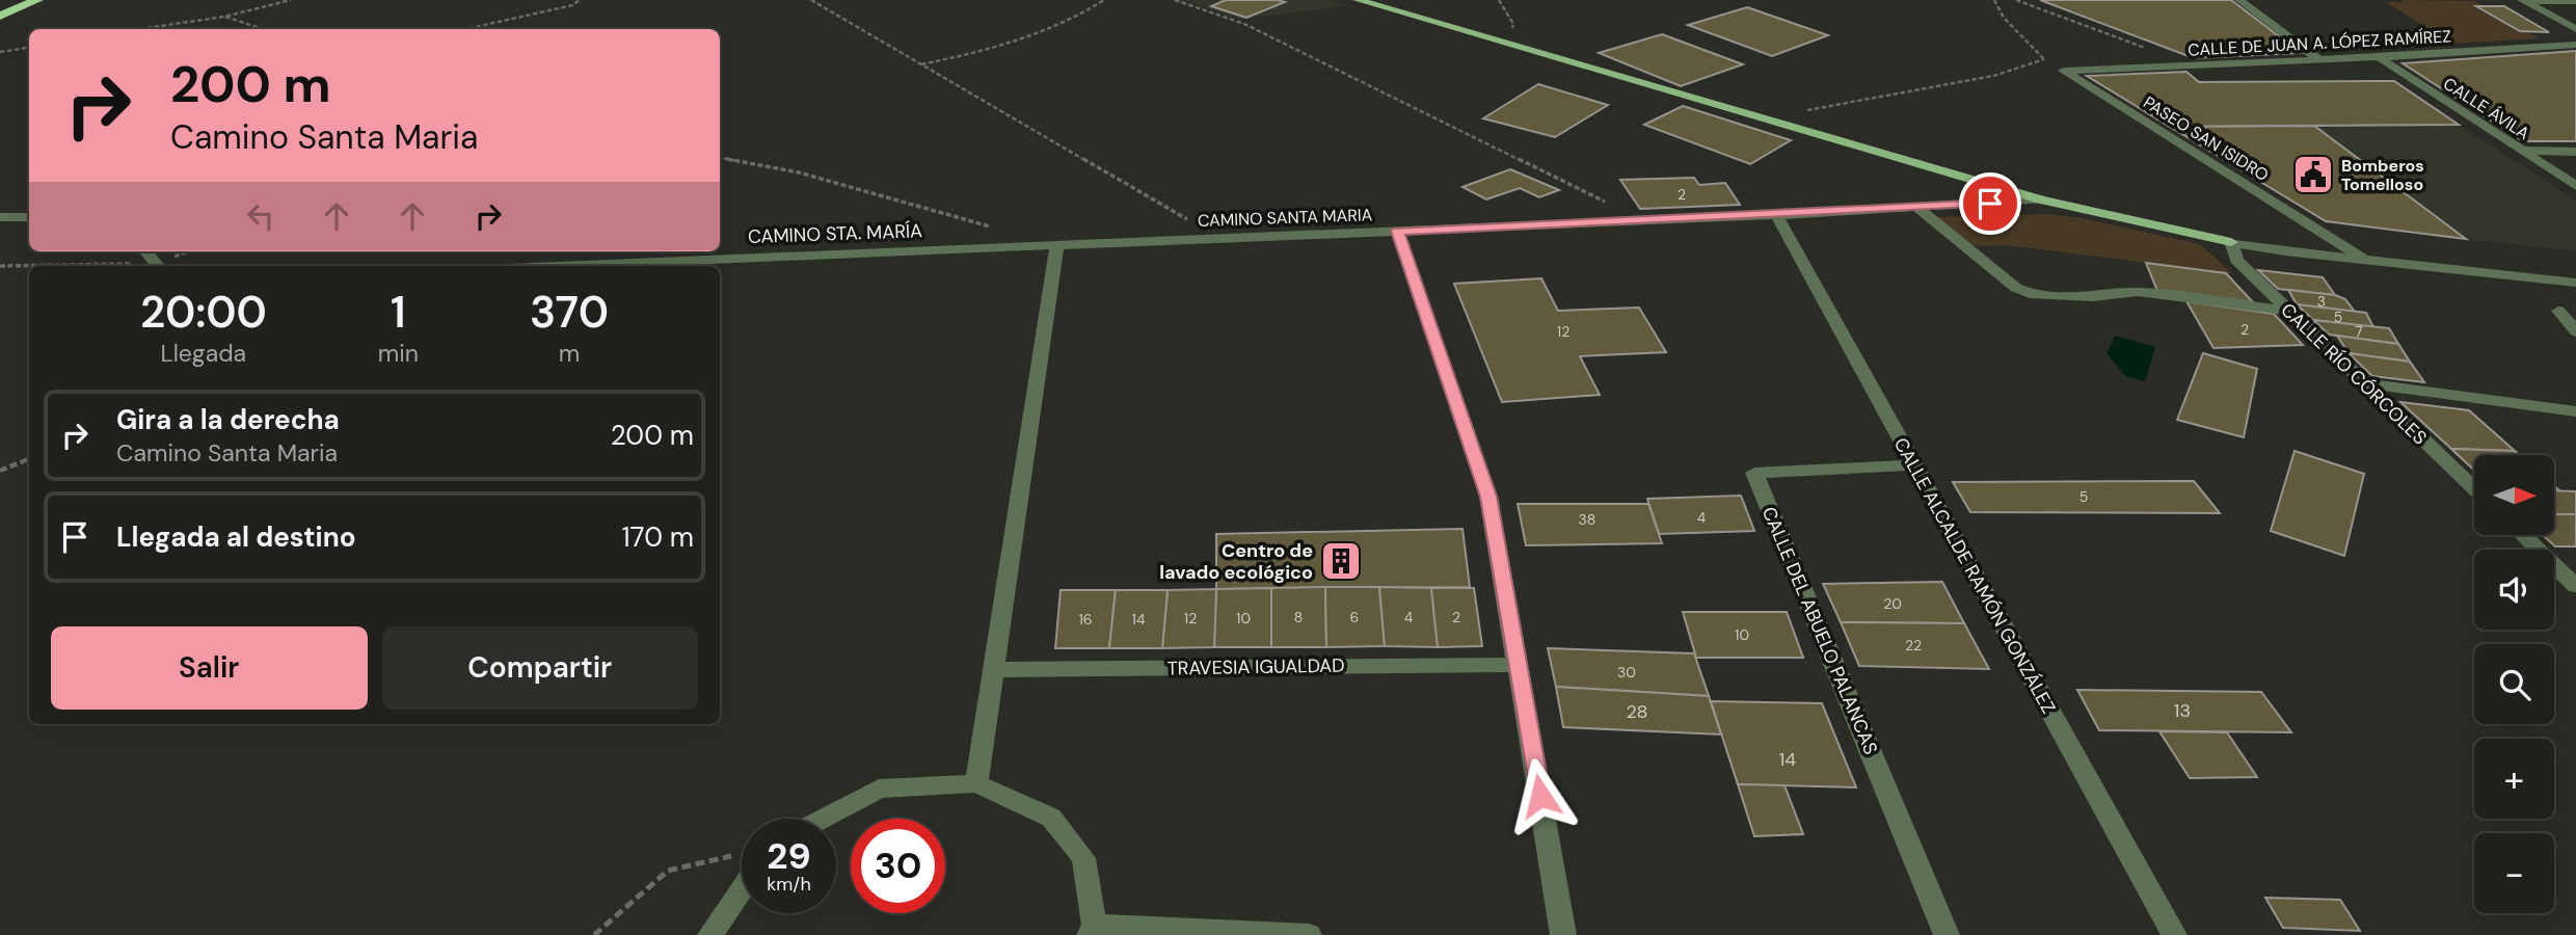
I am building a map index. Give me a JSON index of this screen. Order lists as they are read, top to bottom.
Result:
{
  "streets": {
    "street": [
      "CALLE DE JUAN A. LÓPEZ RAMÍREZ",
      "CALLE ÁVILA",
      "PASEO SAN ISIDRO",
      "CAMINO SANTA MARIA",
      "CAMINO STA. MARÍA",
      "CALLE RÍO CÓRCOLES",
      "CALLE ALCALDE RAMÓN GONZÁLEZ",
      "CALLE DEL ABUELO PALANCAS",
      "TRAVESIA IGUALDAD"
    ]
  },
  "crossings": [
    ["CALLE DE JUAN A. LÓPEZ RAMÍREZ", "CALLE ÁVILA"],
    ["CALLE DE JUAN A. LÓPEZ RAMÍREZ", "PASEO SAN ISIDRO"],
    ["PASEO SAN ISIDRO", "CALLE RÍO CÓRCOLES"],
    ["CAMINO SANTA MARIA", "CAMINO STA. MARÍA"],
    ["CAMINO SANTA MARIA", "CALLE ALCALDE RAMÓN GONZÁLEZ"],
    ["CALLE ALCALDE RAMÓN GONZÁLEZ", "CALLE DEL ABUELO PALANCAS"]
  ],
  "places": {
    "public building": ["Bomberos Tomelloso"],
    "building": ["Centro de lavado ecológico"]
  },
  "house_numbers": [
    "2",
    "3",
    "5",
    "2",
    "12",
    "7",
    "5",
    "4",
    "38",
    "20",
    "8",
    "6",
    "4",
    "2",
    "12",
    "10",
    "16",
    "14",
    "10",
    "22",
    "30",
    "13",
    "28",
    "14"
  ],
  "north": "right",
  "page": {
    "turn": ["200 m", "Camino Santa Maria"],
    "eta": [
      "20:00",
      "Llegada",
      "1",
      "min",
      "370",
      "m"
    ],
    "list": [
      {
        "name": "Gira a la derecha",
        "note": "Camino Santa Maria",
        "value": "200 m"
      },
      {
        "name": "Llegada al destino",
        "value": "170 m"
      }
    ],
    "map_buttons": ["+", "−"],
    "buttons": ["Salir", "Compartir"],
    "speed": "29 km/h",
    "limit": "30"
  }
}
